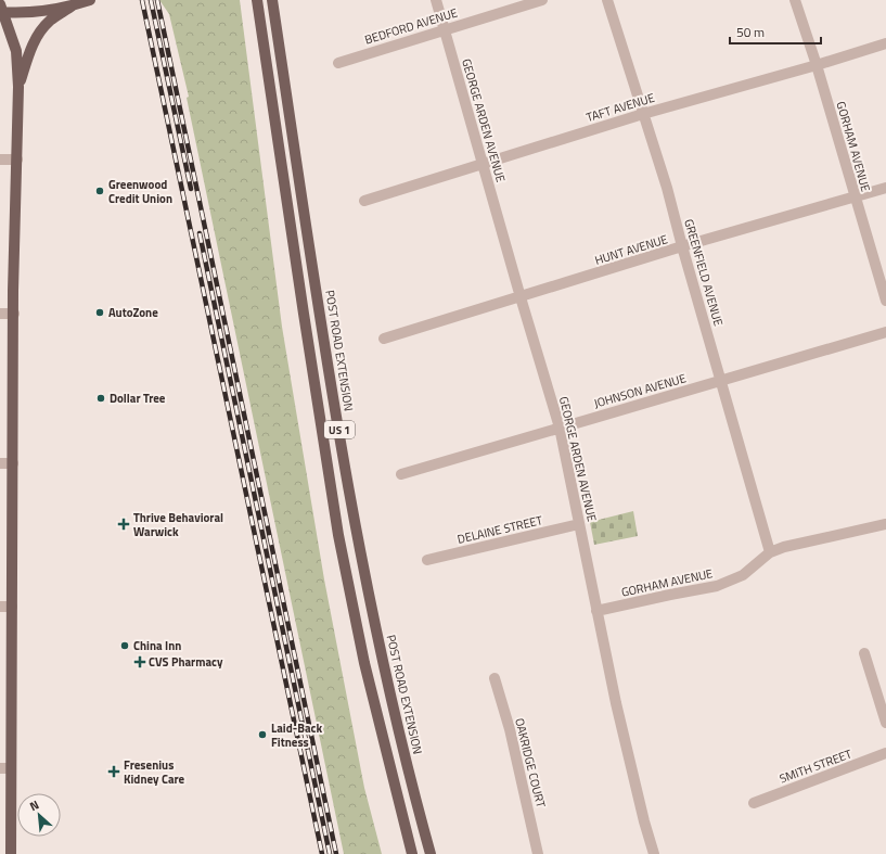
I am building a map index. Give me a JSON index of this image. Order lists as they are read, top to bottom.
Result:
{
  "streets": {
    "main road": ["POST ROAD EXTENSION", "US 1"],
    "street": [
      "BEDFORD AVENUE",
      "TAFT AVENUE",
      "GEORGE ARDEN AVENUE",
      "GORHAM AVENUE",
      "HUNT AVENUE",
      "GREENFIELD AVENUE",
      "JOHNSON AVENUE",
      "DELAINE STREET",
      "OAKRIDGE COURT",
      "SMITH STREET"
    ]
  },
  "crossings": [
    ["BEDFORD AVENUE", "GEORGE ARDEN AVENUE"],
    ["TAFT AVENUE", "GEORGE ARDEN AVENUE"],
    ["TAFT AVENUE", "GORHAM AVENUE"],
    ["TAFT AVENUE", "GREENFIELD AVENUE"],
    ["GEORGE ARDEN AVENUE", "GORHAM AVENUE"],
    ["GEORGE ARDEN AVENUE", "HUNT AVENUE"],
    ["GEORGE ARDEN AVENUE", "JOHNSON AVENUE"],
    ["GEORGE ARDEN AVENUE", "DELAINE STREET"],
    ["GORHAM AVENUE", "HUNT AVENUE"],
    ["GORHAM AVENUE", "GREENFIELD AVENUE"],
    ["HUNT AVENUE", "GREENFIELD AVENUE"],
    ["GREENFIELD AVENUE", "JOHNSON AVENUE"]
  ],
  "places": {
    "other": [
      "Greenwood Credit Union",
      "AutoZone",
      "Dollar Tree",
      "China Inn",
      "Laid-Back Fitness"
    ],
    "health": ["Thrive Behavioral Warwick", "CVS Pharmacy", "Fresenius Kidney Care"]
  },
  "scale_bar": "50 m",
  "north": "top left"
}
